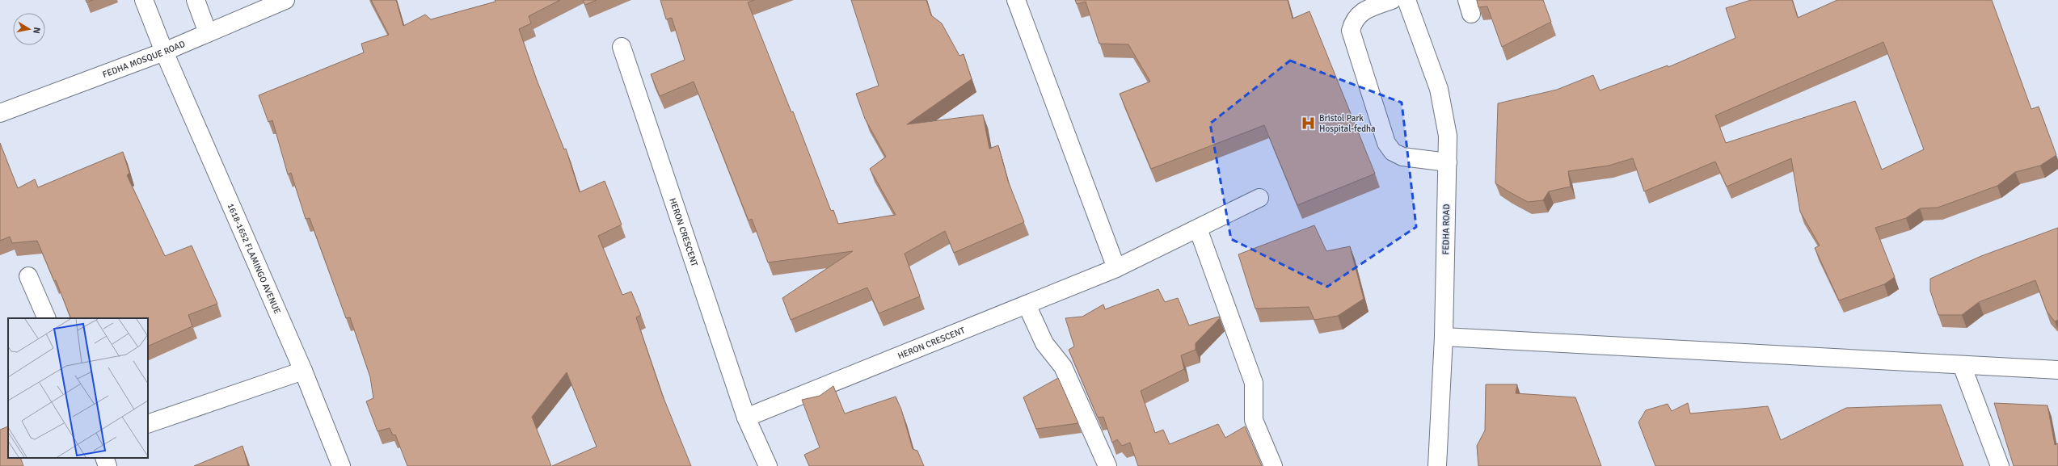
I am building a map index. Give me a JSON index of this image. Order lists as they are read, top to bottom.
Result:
{
  "streets": {
    "street": [
      "FEDHA MOSQUE ROAD",
      "FEDHA ROAD",
      "HERON CRESCENT",
      "1618-1652 FLAMINGO AVENUE"
    ]
  },
  "crossings": [
    ["FEDHA MOSQUE ROAD", "1618-1652 FLAMINGO AVENUE"]
  ],
  "places": {
    "hospital": ["Bristol Park Hospital-fedha"]
  },
  "north": "right"
}
